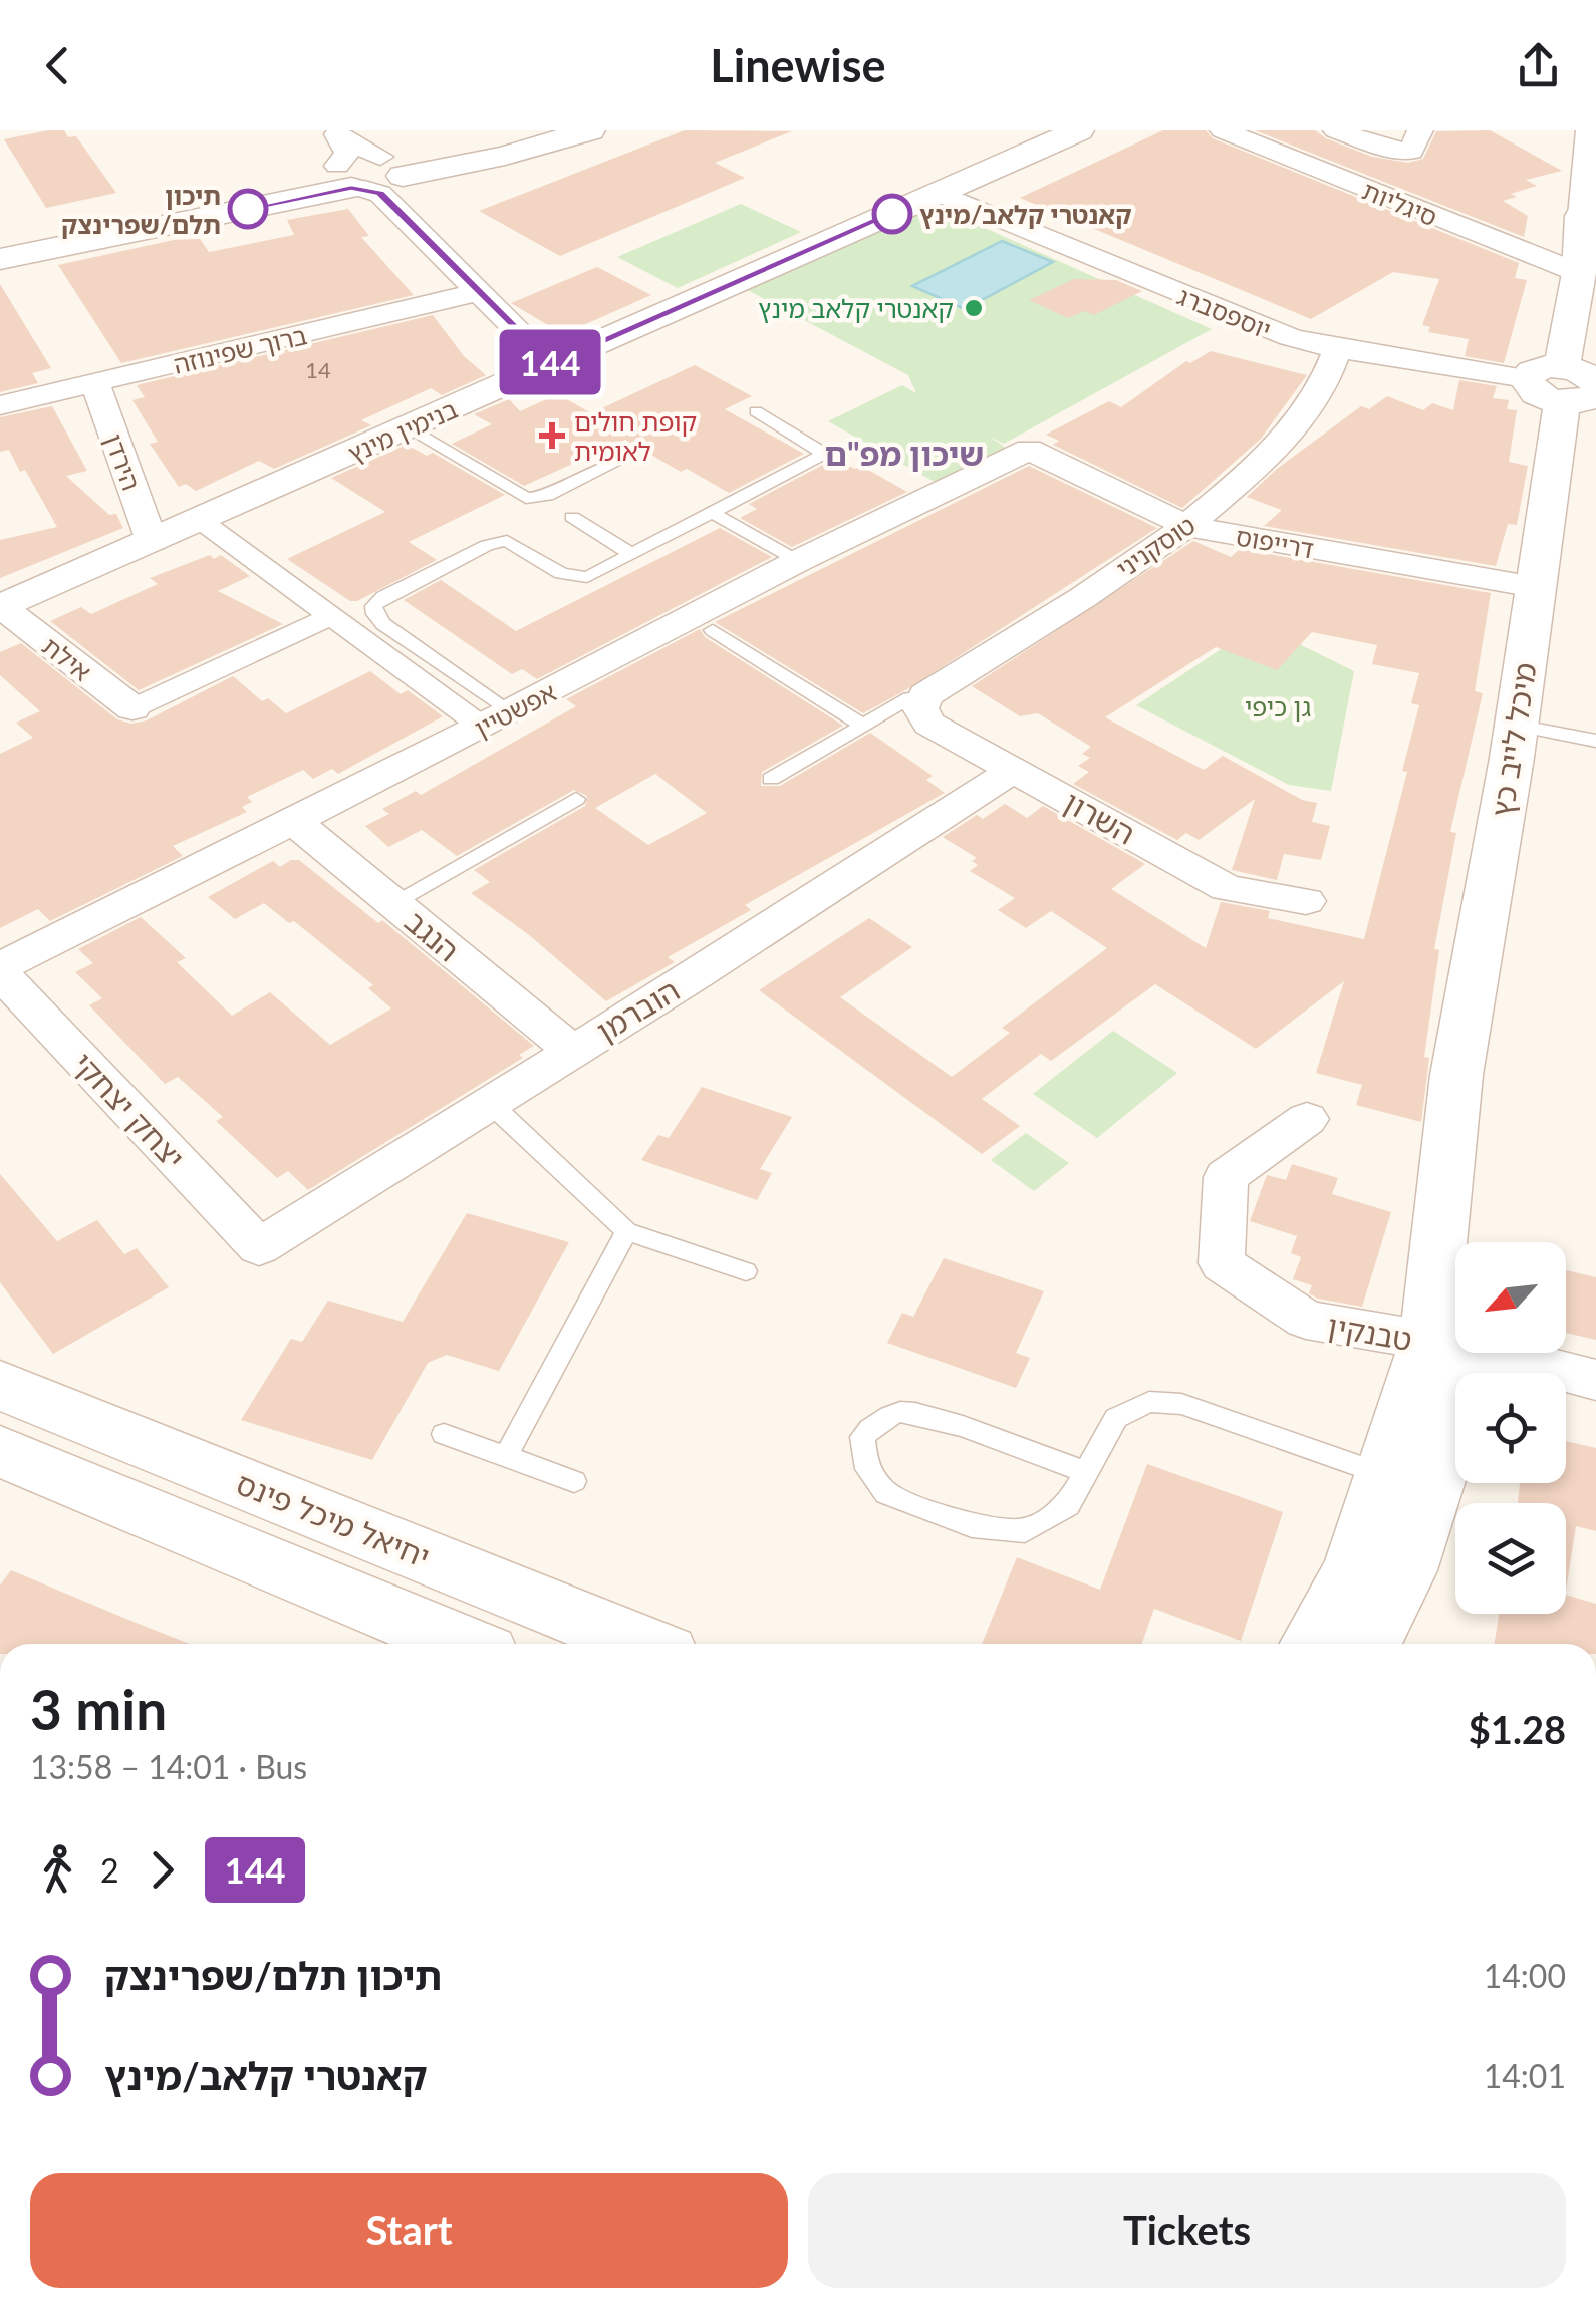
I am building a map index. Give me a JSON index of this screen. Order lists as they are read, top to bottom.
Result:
{
  "streets": {
    "street": [
      "סיגליות",
      "יוספסברג",
      "ברוך שפינוזה",
      "בנימין מינץ",
      "הירדן",
      "דרייפוס",
      "טוסקניני",
      "אילת",
      "אפשטיין",
      "מיכל לייב כץ",
      "השרון",
      "הנגב",
      "הוברמן",
      "יצחק יצחקי",
      "טבנקין",
      "יחיאל מיכל פינס"
    ]
  },
  "crossings": [
    ["סיגליות", "מיכל לייב כץ"],
    ["יוספסברג", "בנימין מינץ"],
    ["יוספסברג", "טוסקניני"],
    ["יוספסברג", "מיכל לייב כץ"],
    ["ברוך שפינוזה", "הירדן"],
    ["בנימין מינץ", "הירדן"],
    ["בנימין מינץ", "אילת"],
    ["דרייפוס", "טוסקניני"],
    ["דרייפוס", "אפשטיין"],
    ["דרייפוס", "מיכל לייב כץ"],
    ["טוסקניני", "השרון"],
    ["אפשטיין", "הנגב"],
    ["אפשטיין", "יצחק יצחקי"],
    ["השרון", "הוברמן"],
    ["הנגב", "הוברמן"],
    ["הוברמן", "יצחק יצחקי"]
  ],
  "districts": ["שיכון מפ\"ם"],
  "parks": ["גן כיפי"],
  "places": {
    "other": ["תיכון תלם/שפרינצק", "קאנטרי קלאב/מינץ", "קאנטרי קלאב מינץ"],
    "health": ["קופת חולים לאומית"]
  },
  "lines": ["bus line 144"],
  "house_numbers": ["14"],
  "north": "bottom left",
  "page": {
    "header": "Linewise",
    "on_map": "144",
    "heading": ["3 min", "13:58 – 14:01 · Bus", "$1.28"],
    "legs": ["2", "144"],
    "list": [
      {
        "name": "תיכון תלם/שפרינצק",
        "value": "14:00"
      },
      {
        "name": "קאנטרי קלאב/מינץ",
        "value": "14:01"
      }
    ],
    "buttons": ["Start", "Tickets"]
  }
}
